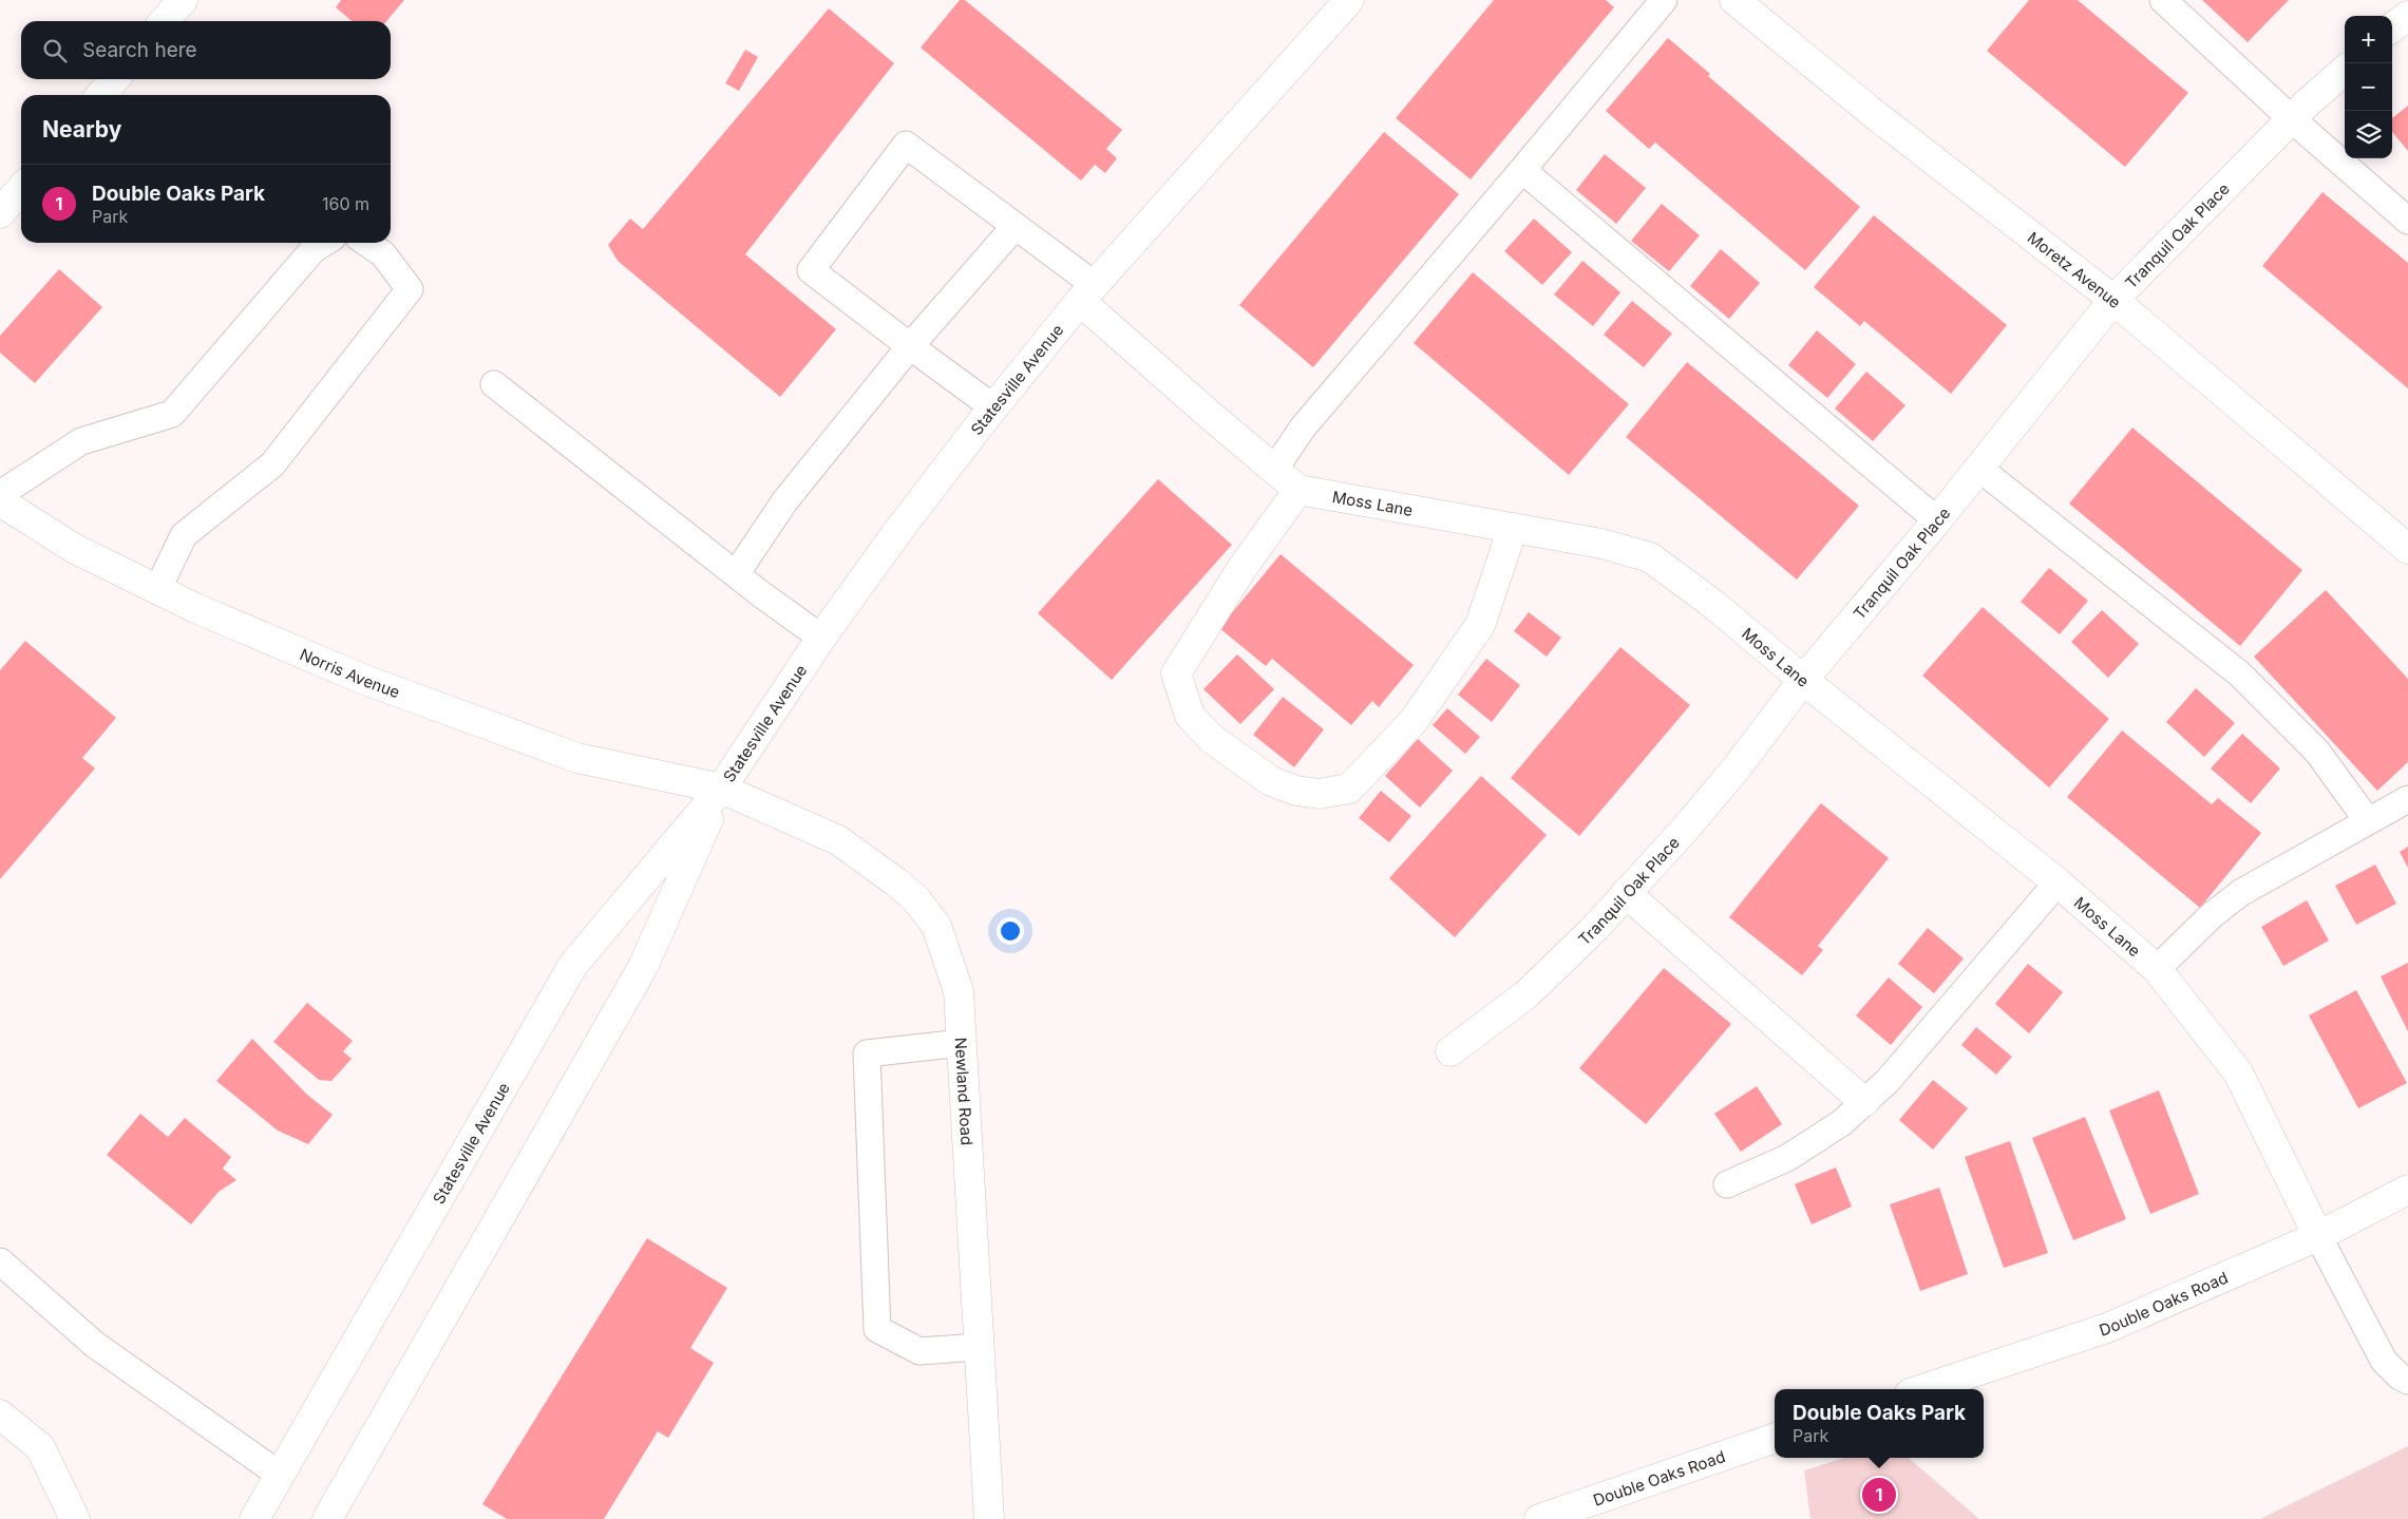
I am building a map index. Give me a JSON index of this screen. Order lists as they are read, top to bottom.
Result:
{
  "streets": {
    "street": [
      "Tranquil Oak Place",
      "Moretz Avenue",
      "Statesville Avenue",
      "Moss Lane",
      "Norris Avenue",
      "Newland Road",
      "Double Oaks Road"
    ]
  },
  "crossings": [
    ["Tranquil Oak Place", "Moretz Avenue"],
    ["Tranquil Oak Place", "Moss Lane"],
    ["Statesville Avenue", "Moss Lane"],
    ["Statesville Avenue", "Norris Avenue"],
    ["Statesville Avenue", "Newland Road"],
    ["Moss Lane", "Double Oaks Road"],
    ["Norris Avenue", "Newland Road"]
  ],
  "page": {
    "map_buttons": ["+", "−"],
    "search": "Search here",
    "heading": "Nearby",
    "list": [
      {
        "mark": "1",
        "name": "Double Oaks Park",
        "note": "Park",
        "value": "160 m"
      }
    ],
    "popup": ["Double Oaks Park", "Park"],
    "pins": "1"
  }
}
